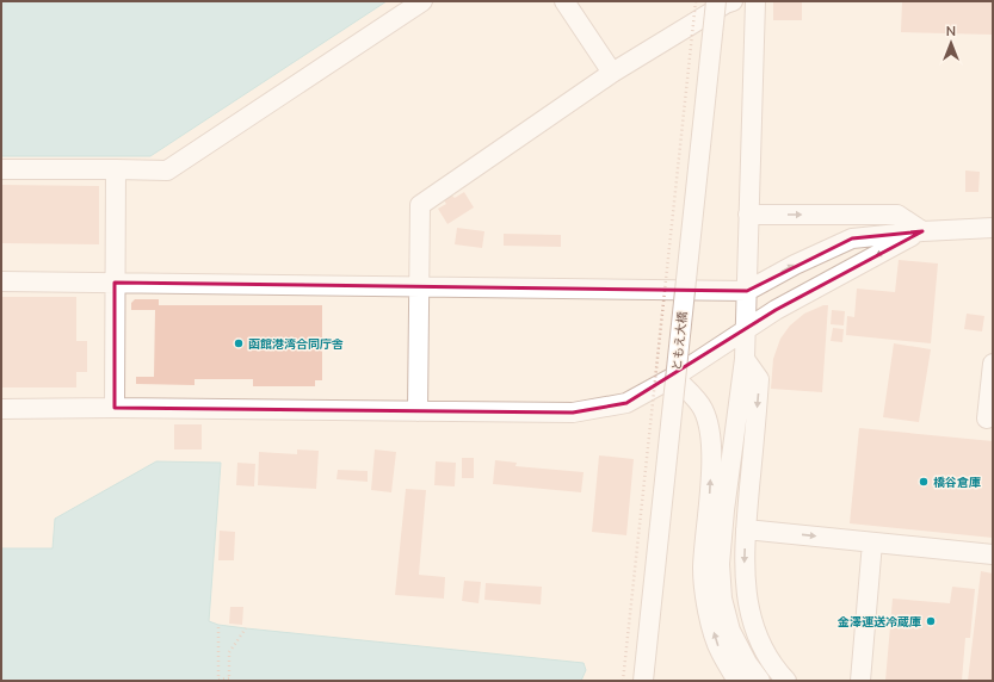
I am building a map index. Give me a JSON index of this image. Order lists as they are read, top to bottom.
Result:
{
  "streets": {
    "street": ["ともえ大橋"]
  },
  "places": ["函館港湾合同庁舎", "橋谷倉庫", "金澤運送冷蔵庫"],
  "north": "top"
}
